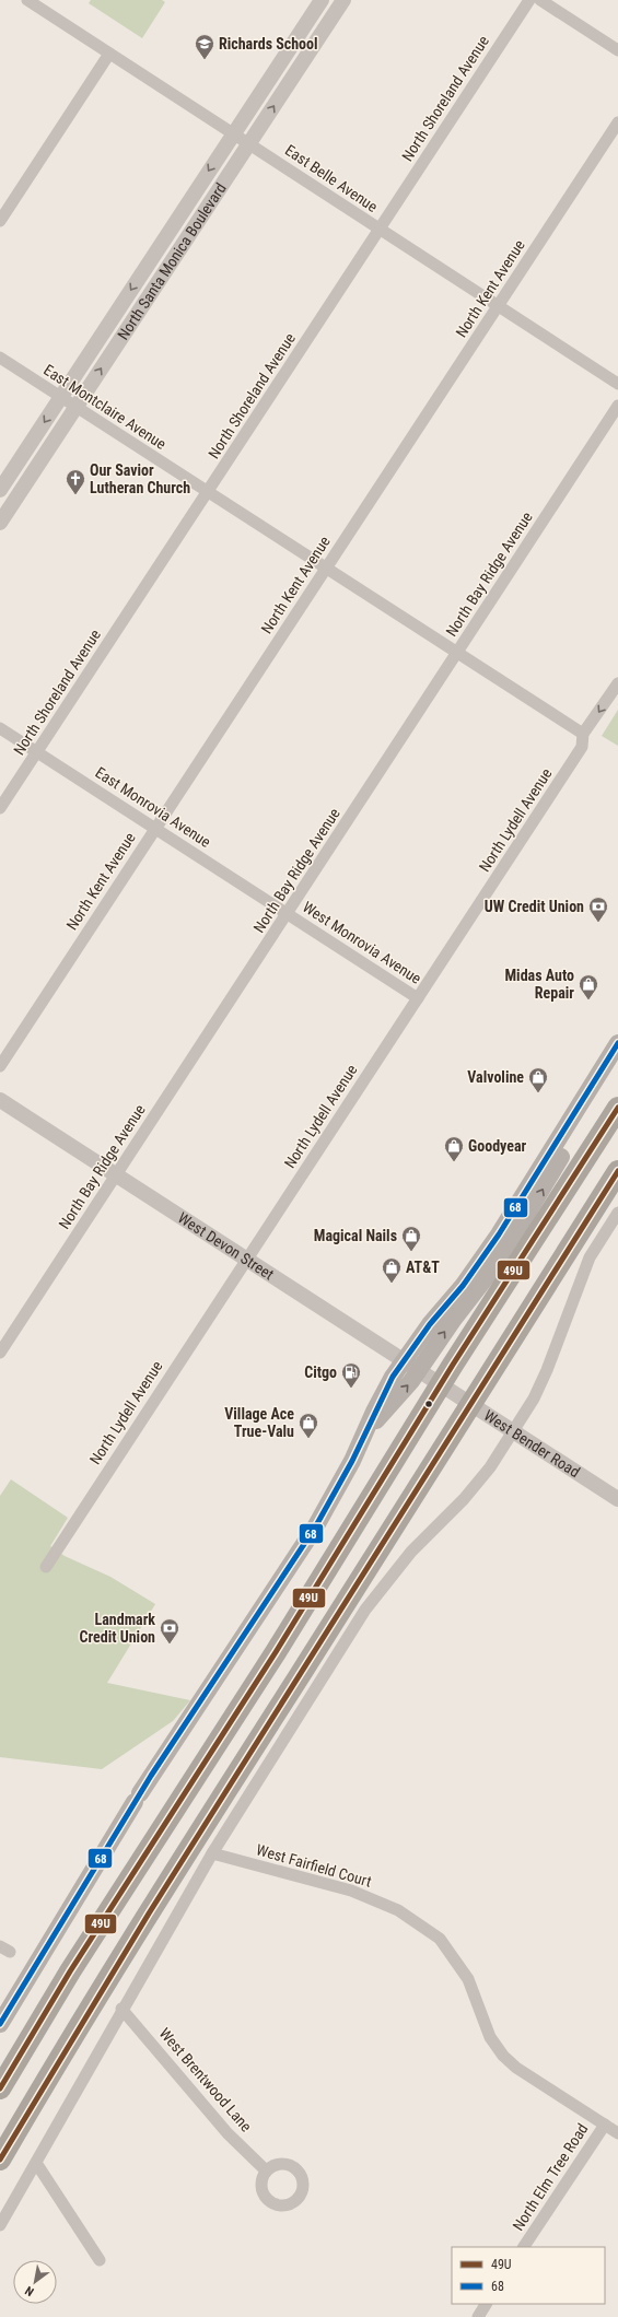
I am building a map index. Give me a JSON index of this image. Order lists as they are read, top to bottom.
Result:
{
  "streets": {
    "street": [
      "North Shoreland Avenue",
      "East Belle Avenue",
      "North Santa Monica Boulevard",
      "North Kent Avenue",
      "East Montclaire Avenue",
      "North Bay Ridge Avenue",
      "East Monrovia Avenue",
      "North Lydell Avenue",
      "West Monrovia Avenue",
      "West Devon Street",
      "West Bender Road",
      "West Fairfield Court",
      "West Brentwood Lane",
      "North Elm Tree Road"
    ]
  },
  "crossings": [
    ["North Shoreland Avenue", "East Belle Avenue"],
    ["North Shoreland Avenue", "East Montclaire Avenue"],
    ["North Shoreland Avenue", "East Monrovia Avenue"],
    ["East Belle Avenue", "North Santa Monica Boulevard"],
    ["East Belle Avenue", "North Kent Avenue"],
    ["North Santa Monica Boulevard", "East Montclaire Avenue"],
    ["North Kent Avenue", "East Montclaire Avenue"],
    ["North Kent Avenue", "East Monrovia Avenue"],
    ["East Montclaire Avenue", "North Bay Ridge Avenue"],
    ["East Montclaire Avenue", "North Lydell Avenue"],
    ["North Bay Ridge Avenue", "East Monrovia Avenue"],
    ["North Bay Ridge Avenue", "West Monrovia Avenue"],
    ["North Bay Ridge Avenue", "West Devon Street"],
    ["East Monrovia Avenue", "West Monrovia Avenue"],
    ["North Lydell Avenue", "West Monrovia Avenue"],
    ["North Lydell Avenue", "West Devon Street"],
    ["West Devon Street", "West Bender Road"],
    ["West Fairfield Court", "North Elm Tree Road"]
  ],
  "places": {
    "school or university": ["Richards School"],
    "church": ["Our Savior Lutheran Church"],
    "bank": ["UW Credit Union", "Landmark Credit Union"],
    "shop": [
      "Midas Auto Repair",
      "Valvoline",
      "Goodyear",
      "Magical Nails",
      "AT&T",
      "Village Ace True-Valu"
    ],
    "fuel station": ["Citgo"]
  },
  "lines": ["transit line 68", "transit line 49U"],
  "legend": ["49U", "68"],
  "north": "bottom left"
}
